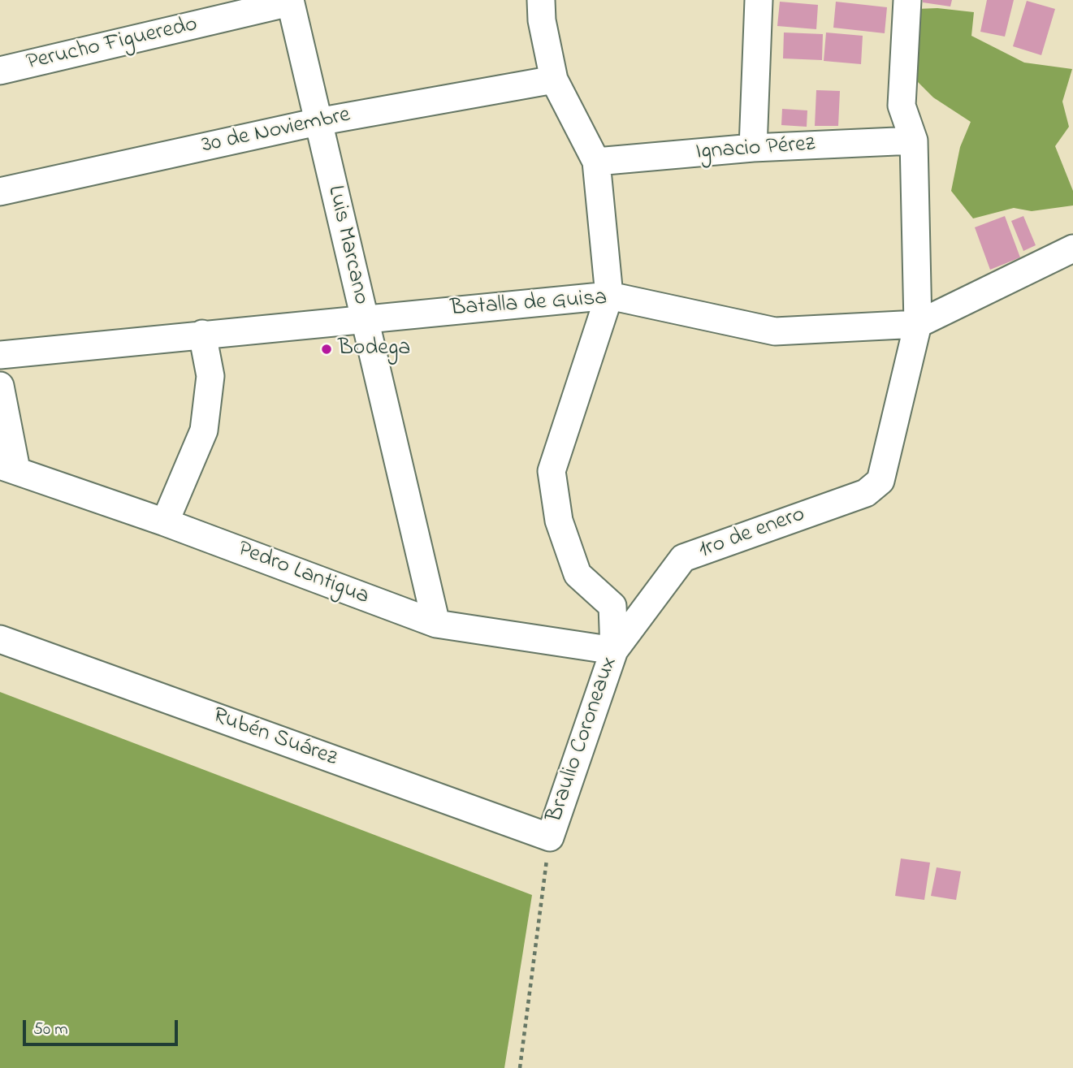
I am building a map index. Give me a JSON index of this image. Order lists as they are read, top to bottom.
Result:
{
  "streets": {
    "street": [
      "Perucho Figueredo",
      "30 de Noviembre",
      "Ignacio Pérez",
      "Luis Marcano",
      "Batalla de Guisa",
      "1ro de enero",
      "Pedro Lantigua",
      "Rubén Suárez",
      "Braulio Coroneaux"
    ]
  },
  "crossings": [
    ["Perucho Figueredo", "Luis Marcano"],
    ["30 de Noviembre", "Luis Marcano"],
    ["30 de Noviembre", "Braulio Coroneaux"],
    ["Ignacio Pérez", "Braulio Coroneaux"],
    ["Luis Marcano", "Batalla de Guisa"],
    ["Luis Marcano", "Pedro Lantigua"],
    ["Batalla de Guisa", "1ro de enero"],
    ["Batalla de Guisa", "Braulio Coroneaux"],
    ["1ro de enero", "Pedro Lantigua"],
    ["1ro de enero", "Braulio Coroneaux"],
    ["Pedro Lantigua", "Braulio Coroneaux"],
    ["Rubén Suárez", "Braulio Coroneaux"]
  ],
  "places": ["Bodega"],
  "scale_bar": "50 m"
}
